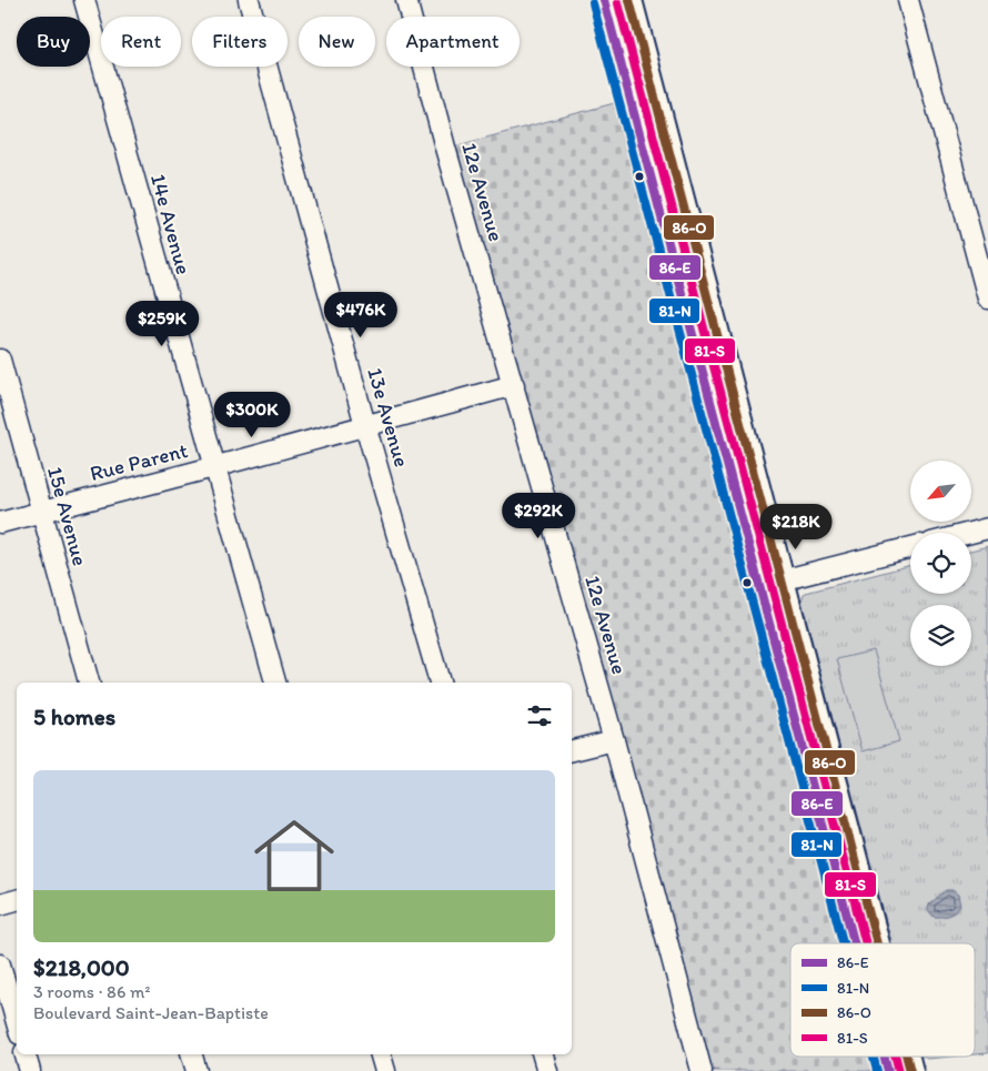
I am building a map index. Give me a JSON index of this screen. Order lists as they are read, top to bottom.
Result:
{
  "streets": {
    "street": [
      "12e Avenue",
      "14e Avenue",
      "13e Avenue",
      "Rue Parent",
      "15e Avenue"
    ]
  },
  "crossings": [
    ["12e Avenue", "Rue Parent"],
    ["14e Avenue", "Rue Parent"],
    ["13e Avenue", "Rue Parent"],
    ["Rue Parent", "15e Avenue"]
  ],
  "lines": [
    "transit line 86-E",
    "transit line 86-O",
    "transit line 81-N",
    "transit line 81-S"
  ],
  "legend": [
    "86-E",
    "81-N",
    "86-O",
    "81-S"
  ],
  "north": "bottom left",
  "page": {
    "chip": [
      "Buy",
      "Rent",
      "Filters",
      "New",
      "Apartment"
    ],
    "price": [
      "$476K",
      "$259K",
      "$300K",
      "$292K",
      "$218K"
    ],
    "heading": "5 homes",
    "list": [
      {
        "name": "$218,000",
        "note": "3 rooms · 86 m² · Boulevard Saint-Jean-Baptiste"
      }
    ]
  }
}
